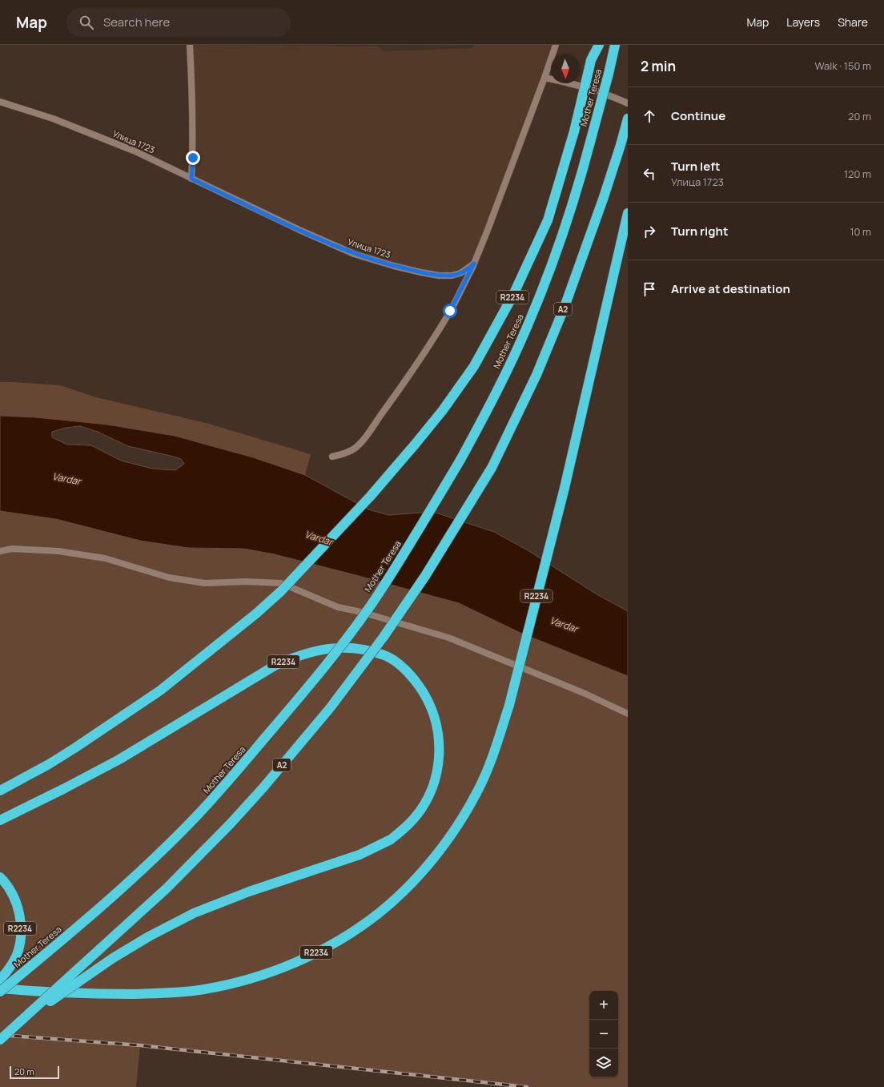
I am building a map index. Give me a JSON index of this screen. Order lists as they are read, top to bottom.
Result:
{
  "streets": {
    "highway": ["Mother Teresa", "R2234", "A2"],
    "street": ["Улица 1723"]
  },
  "crossings": [
    ["R2234", "A2"]
  ],
  "water": ["Vardar"],
  "scale_bar": "20 m",
  "north": "bottom",
  "page": {
    "header": "Map",
    "search": "Search here",
    "nav": ["Map", "Layers", "Share"],
    "heading": ["2 min", "Walk · 150 m"],
    "list": [
      ["Continue", "20 m"],
      ["Turn left", "Улица 1723", "120 m"],
      ["Turn right", "10 m"],
      "Arrive at destination"
    ],
    "map_buttons": ["+", "−"],
    "scale": "20 m"
  }
}
